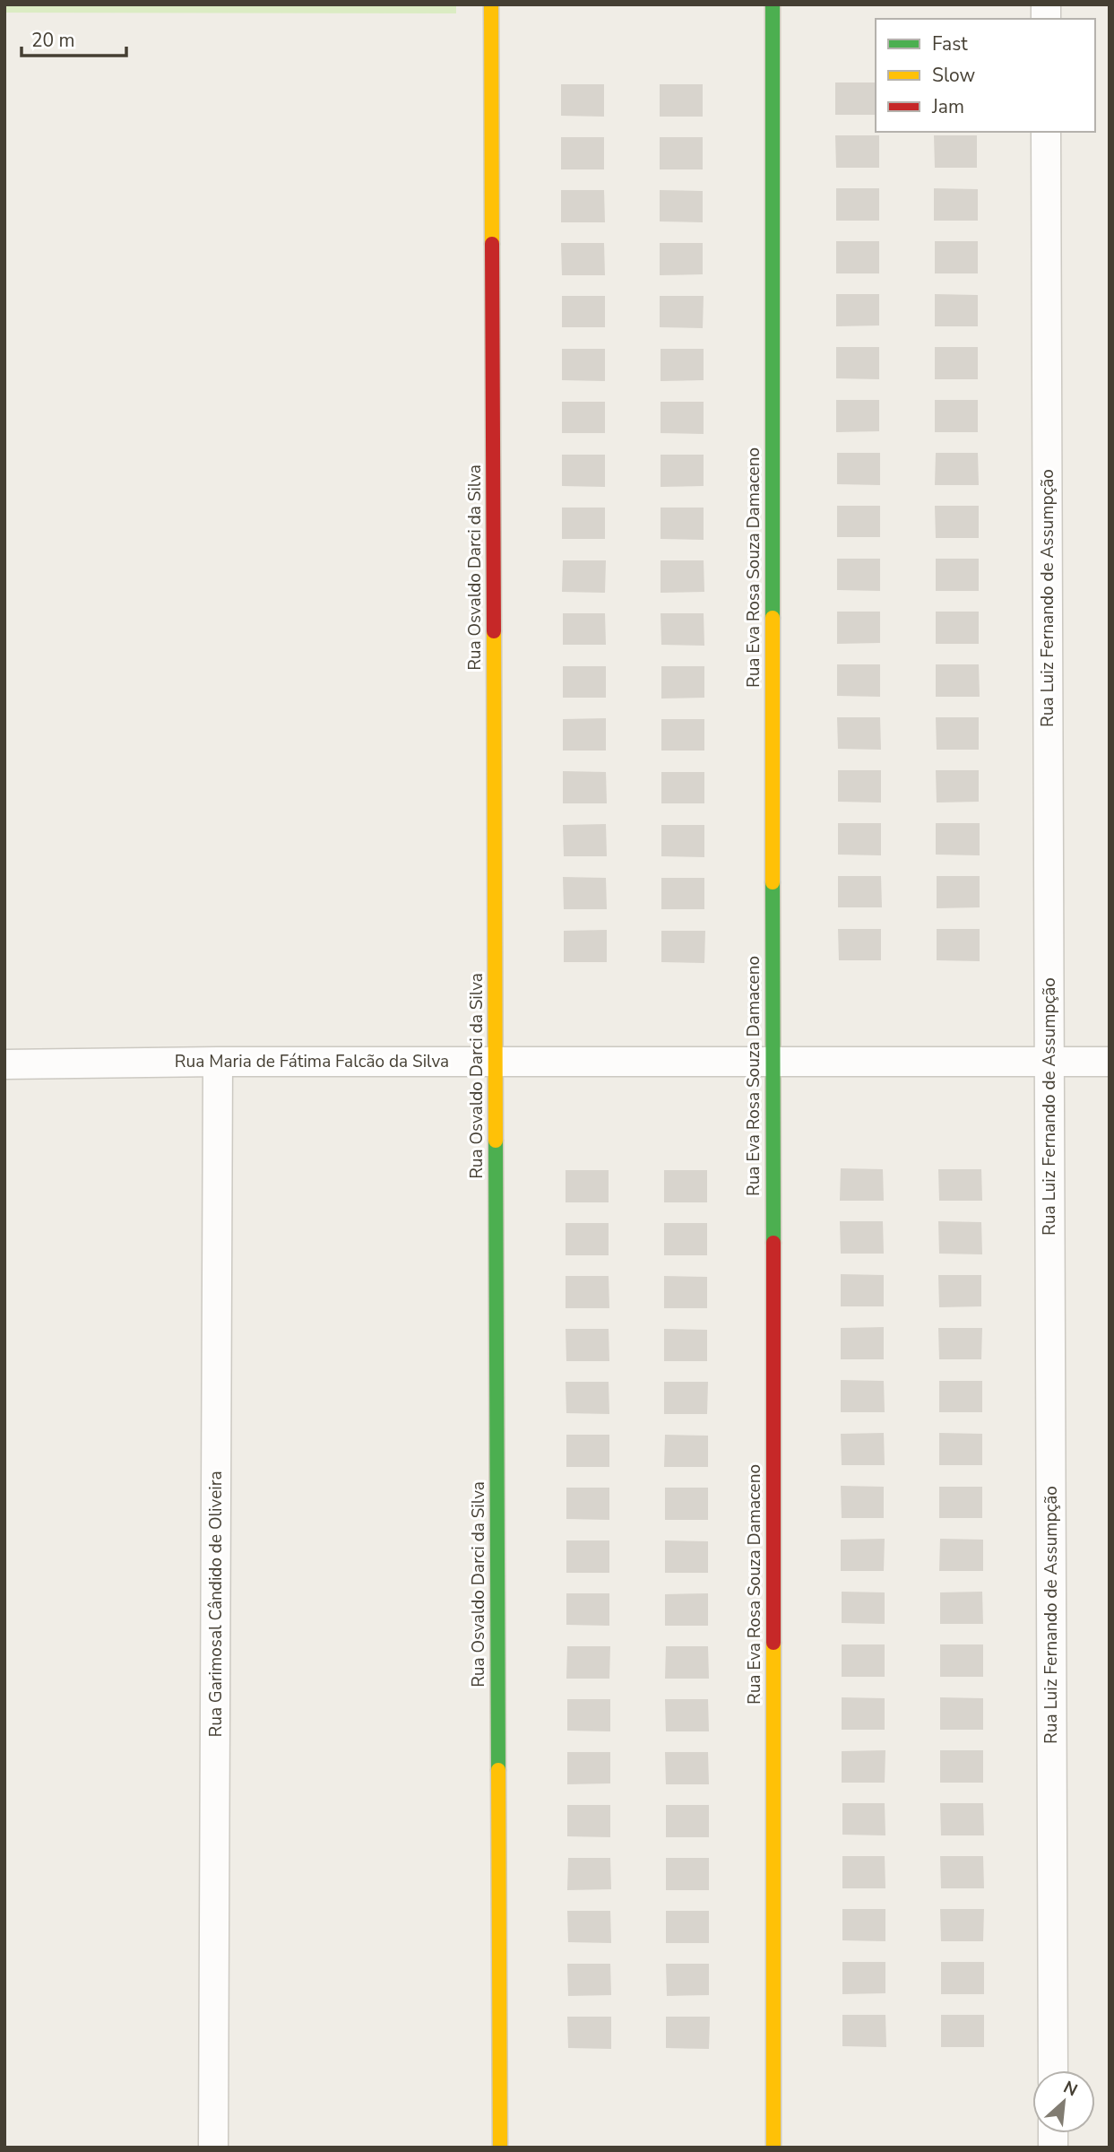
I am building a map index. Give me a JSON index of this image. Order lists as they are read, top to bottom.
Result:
{
  "streets": {
    "street": [
      "Rua Osvaldo Darci da Silva",
      "Rua Eva Rosa Souza Damaceno",
      "Rua Luiz Fernando de Assumpção",
      "Rua Maria de Fátima Falcão da Silva",
      "Rua Garimosal Cândido de Oliveira"
    ]
  },
  "crossings": [
    ["Rua Osvaldo Darci da Silva", "Rua Maria de Fátima Falcão da Silva"],
    ["Rua Eva Rosa Souza Damaceno", "Rua Maria de Fátima Falcão da Silva"],
    ["Rua Luiz Fernando de Assumpção", "Rua Maria de Fátima Falcão da Silva"],
    ["Rua Maria de Fátima Falcão da Silva", "Rua Garimosal Cândido de Oliveira"]
  ],
  "legend": ["Fast", "Slow", "Jam"],
  "scale_bar": "20 m",
  "north": "top right"
}
